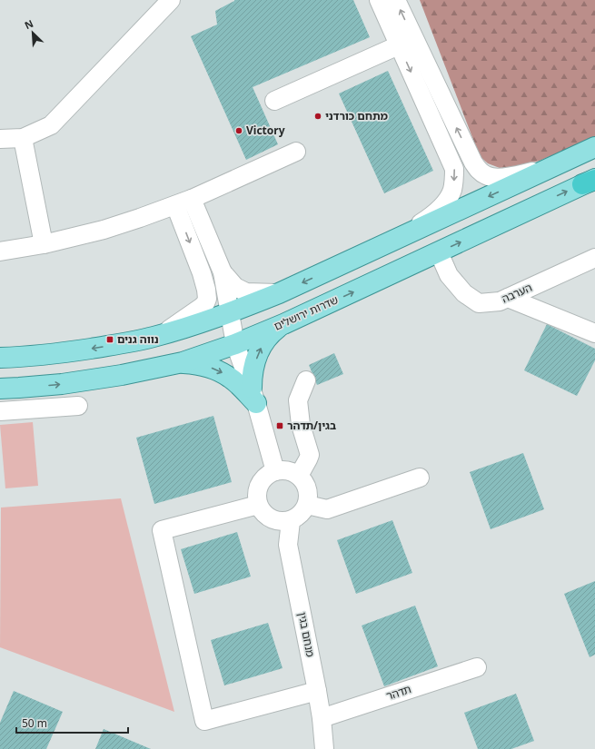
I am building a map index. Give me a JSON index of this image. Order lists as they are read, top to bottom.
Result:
{
  "streets": {
    "main road": ["שדרות ירושלים"],
    "street": ["הערבה", "מנחם בגין", "תדהר"]
  },
  "crossings": [
    ["הערבה", "שדרות ירושלים"],
    ["מנחם בגין", "תדהר"]
  ],
  "places": {
    "other": ["מתחם כורדני", "Victory"],
    "transit": ["נווה גנים", "בגין/תדהר"]
  },
  "scale_bar": "50 m",
  "north": "top left"
}
